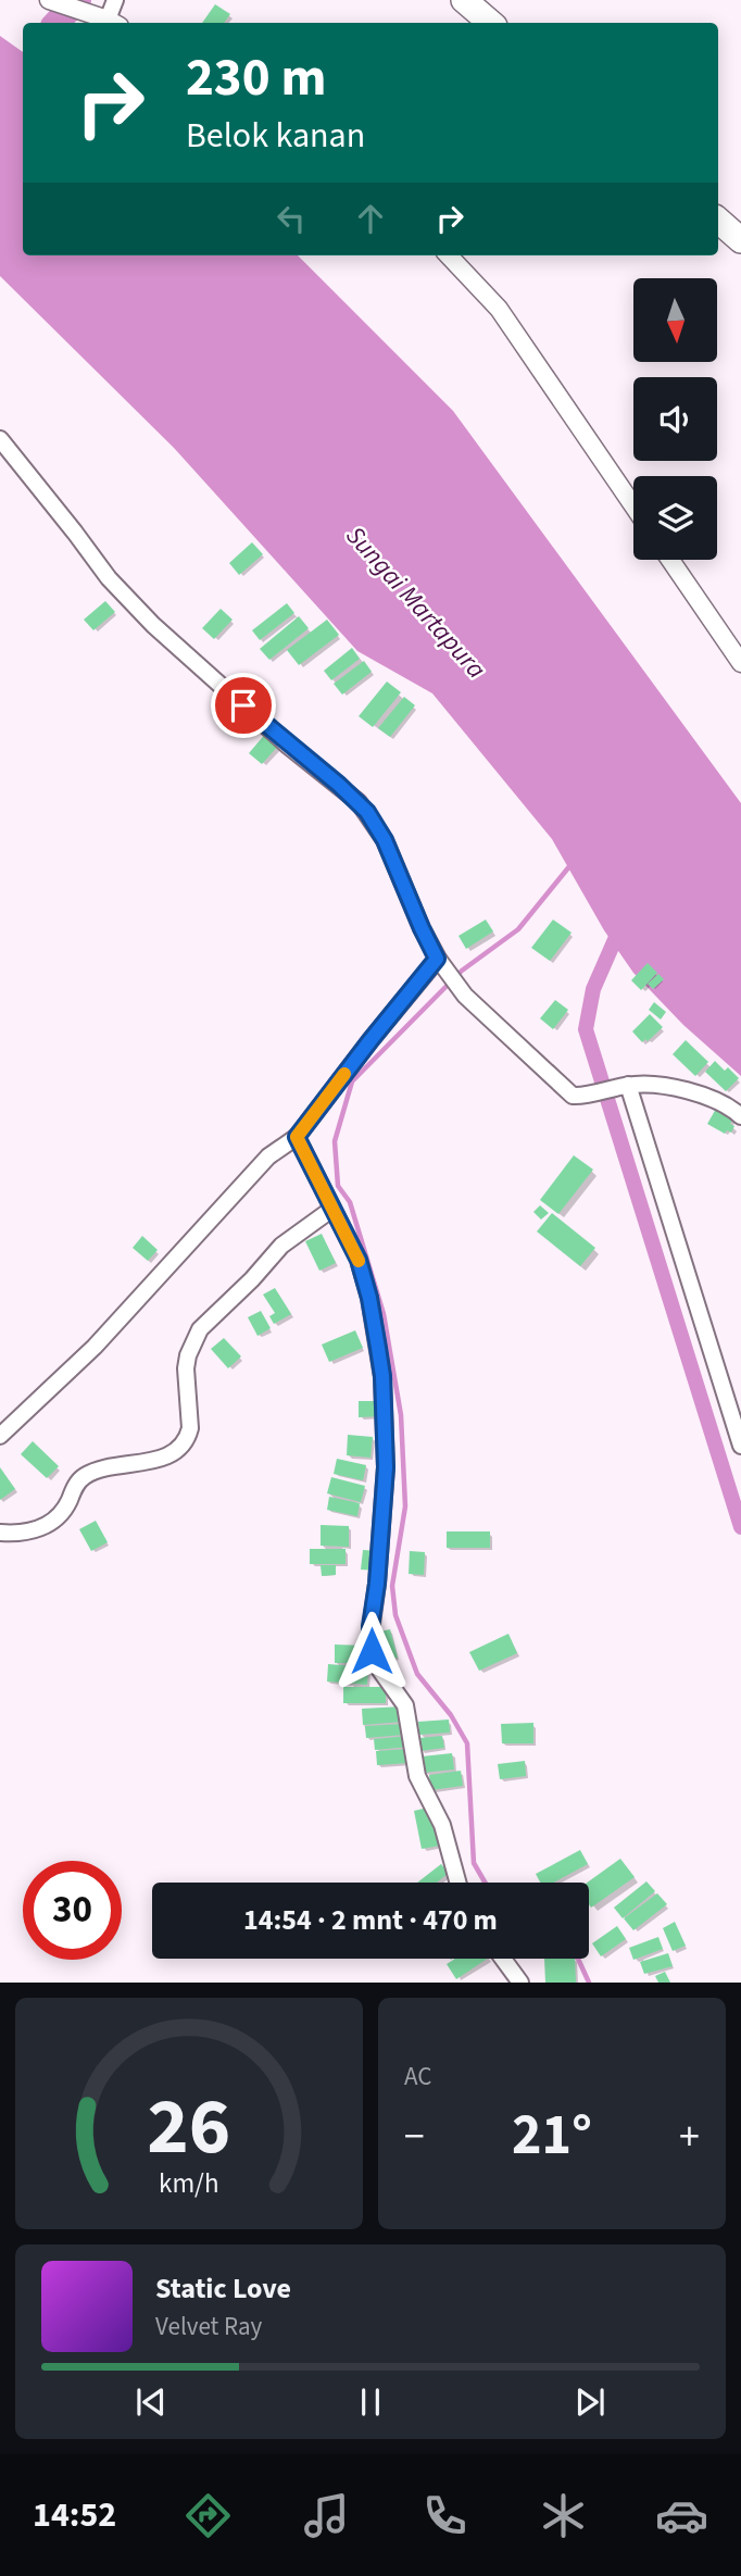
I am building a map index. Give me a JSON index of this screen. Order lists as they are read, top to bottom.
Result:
{
  "water": ["Sungai Martapura"],
  "north": "bottom",
  "page": {
    "turn": ["230 m", "Belok kanan"],
    "limit": "30",
    "trip": "14:54 · 2 mnt · 470 m",
    "tile": "AC",
    "heat": ["−", "21°", "+"],
    "song": ["Static Love", "Velvet Ray"],
    "tabs": "14:52",
    "gauge": ["26", "km/h"]
  }
}
